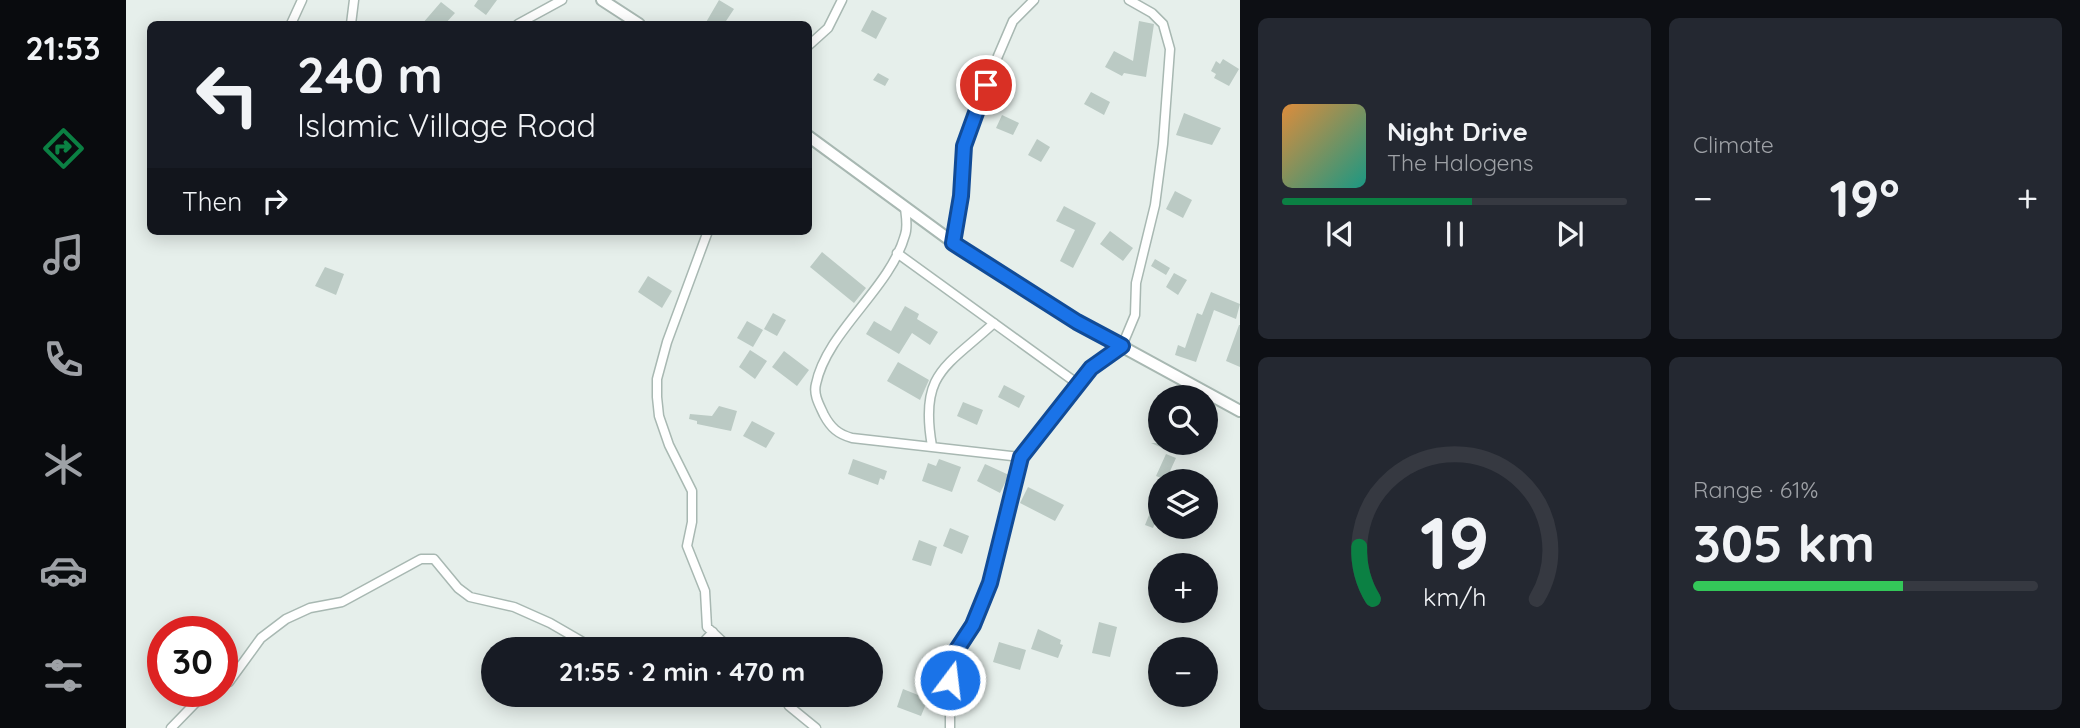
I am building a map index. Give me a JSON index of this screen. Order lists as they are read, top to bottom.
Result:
{
  "page": {
    "tabs": "21:53",
    "tile": [
      "Climate",
      ["Range · 61%", "305 km"]
    ],
    "turn": ["240 m", "Islamic Village Road"],
    "song": ["Night Drive", "The Halogens"],
    "then": "Then",
    "heat": ["−", "19°", "+"],
    "map_buttons": ["+", "−"],
    "limit": "30",
    "trip": "21:55 · 2 min · 470 m",
    "gauge": ["19", "km/h"]
  }
}
